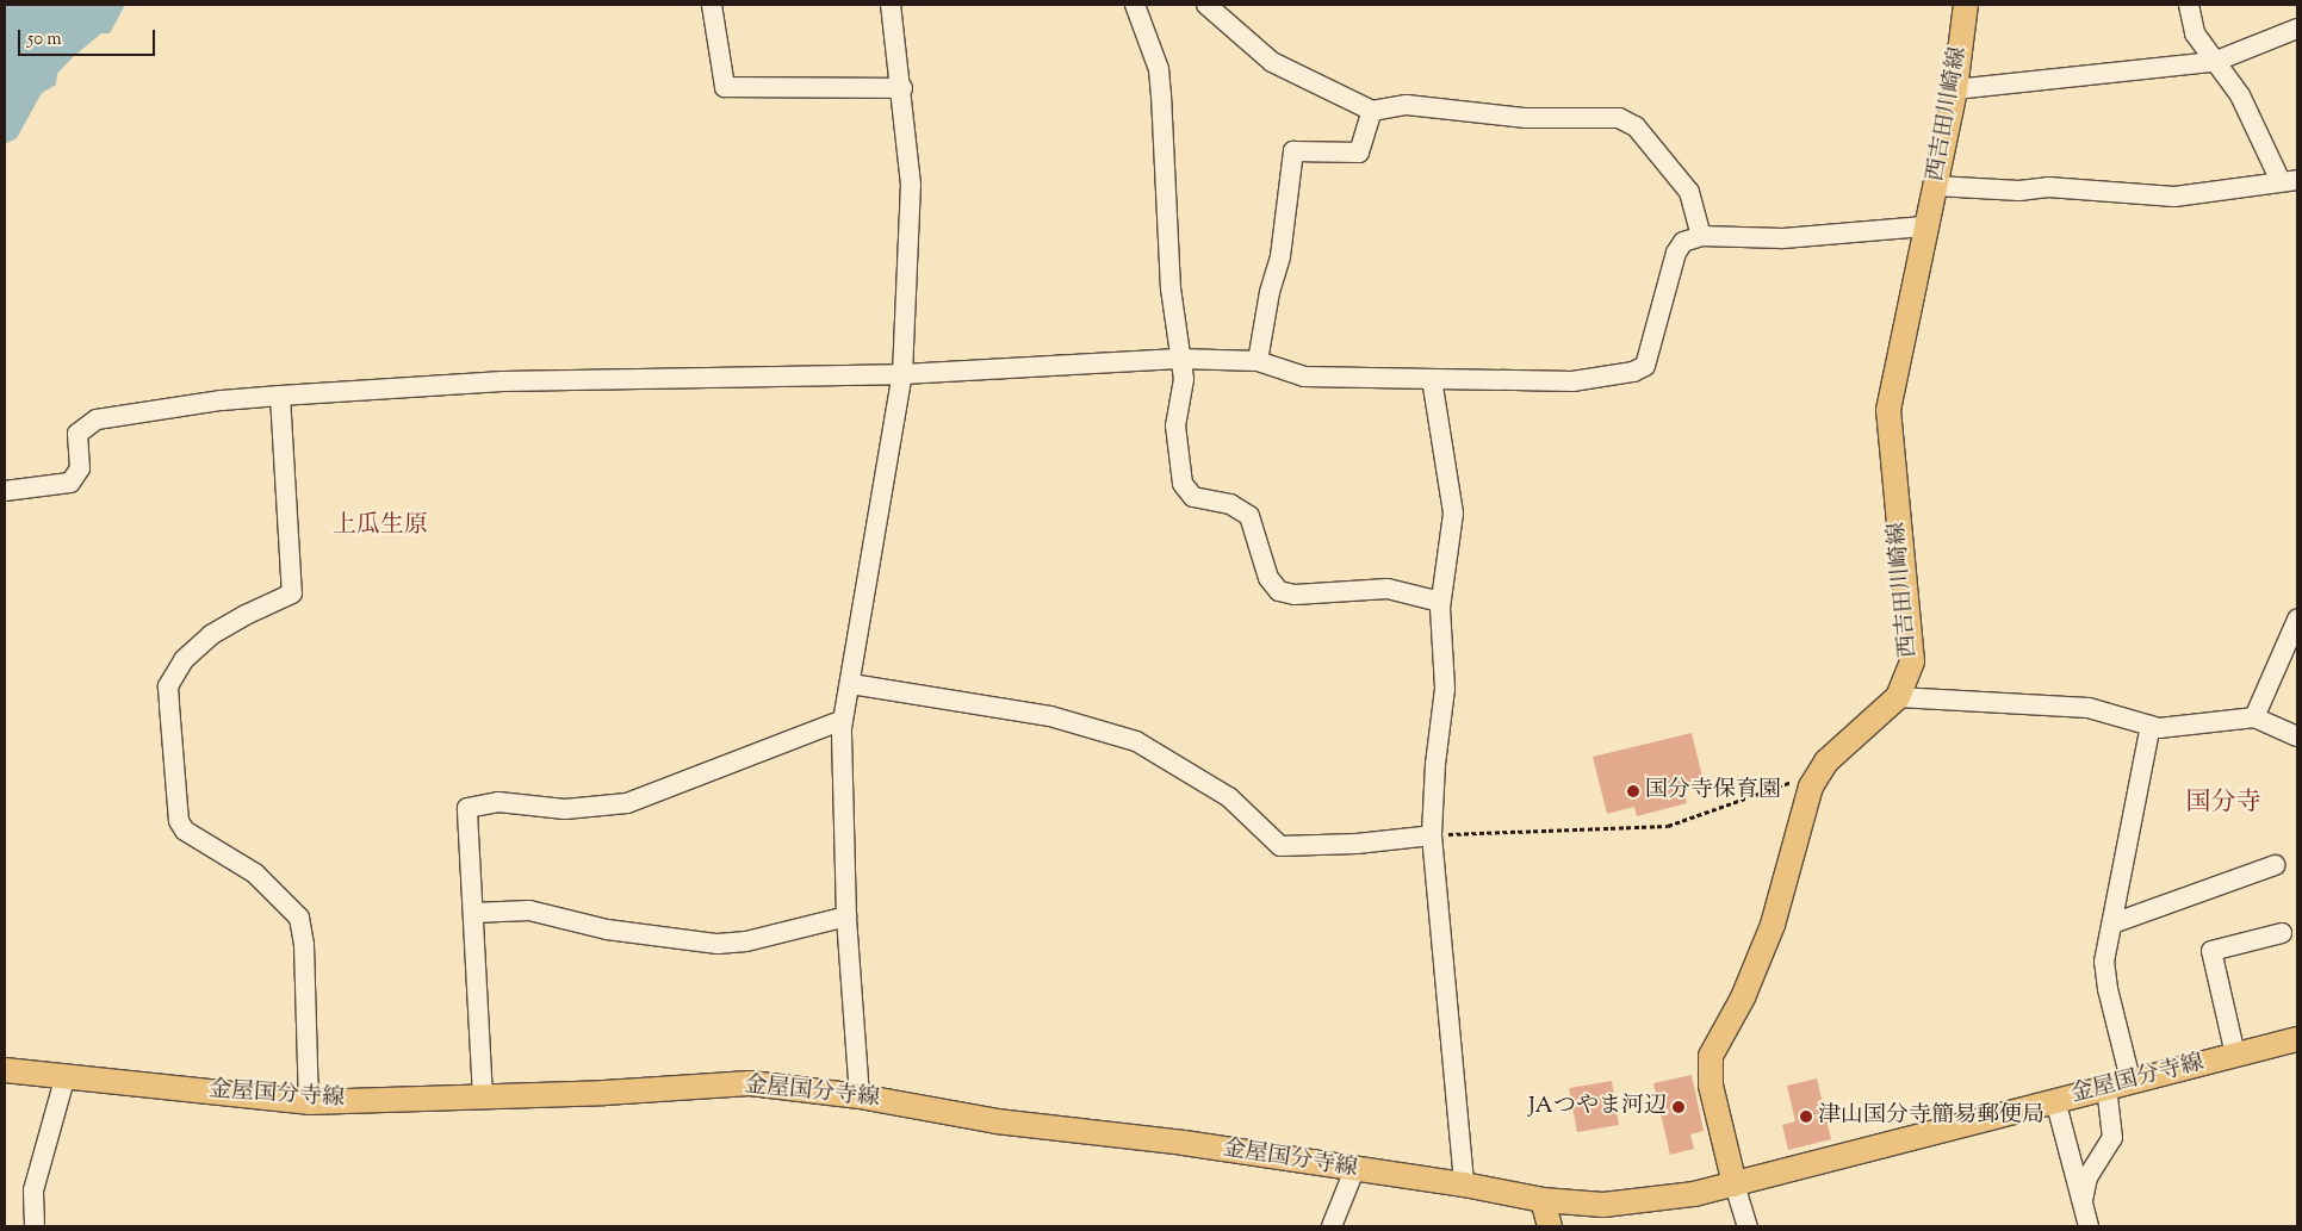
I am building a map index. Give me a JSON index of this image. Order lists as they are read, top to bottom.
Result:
{
  "streets": {
    "main road": ["西吉田川崎線", "金屋国分寺線"]
  },
  "crossings": [
    ["西吉田川崎線", "金屋国分寺線"]
  ],
  "districts": ["上瓜生原", "国分寺"],
  "places": ["国分寺保育園", "JAつやま河辺", "津山国分寺簡易郵便局"],
  "scale_bar": "50 m"
}
